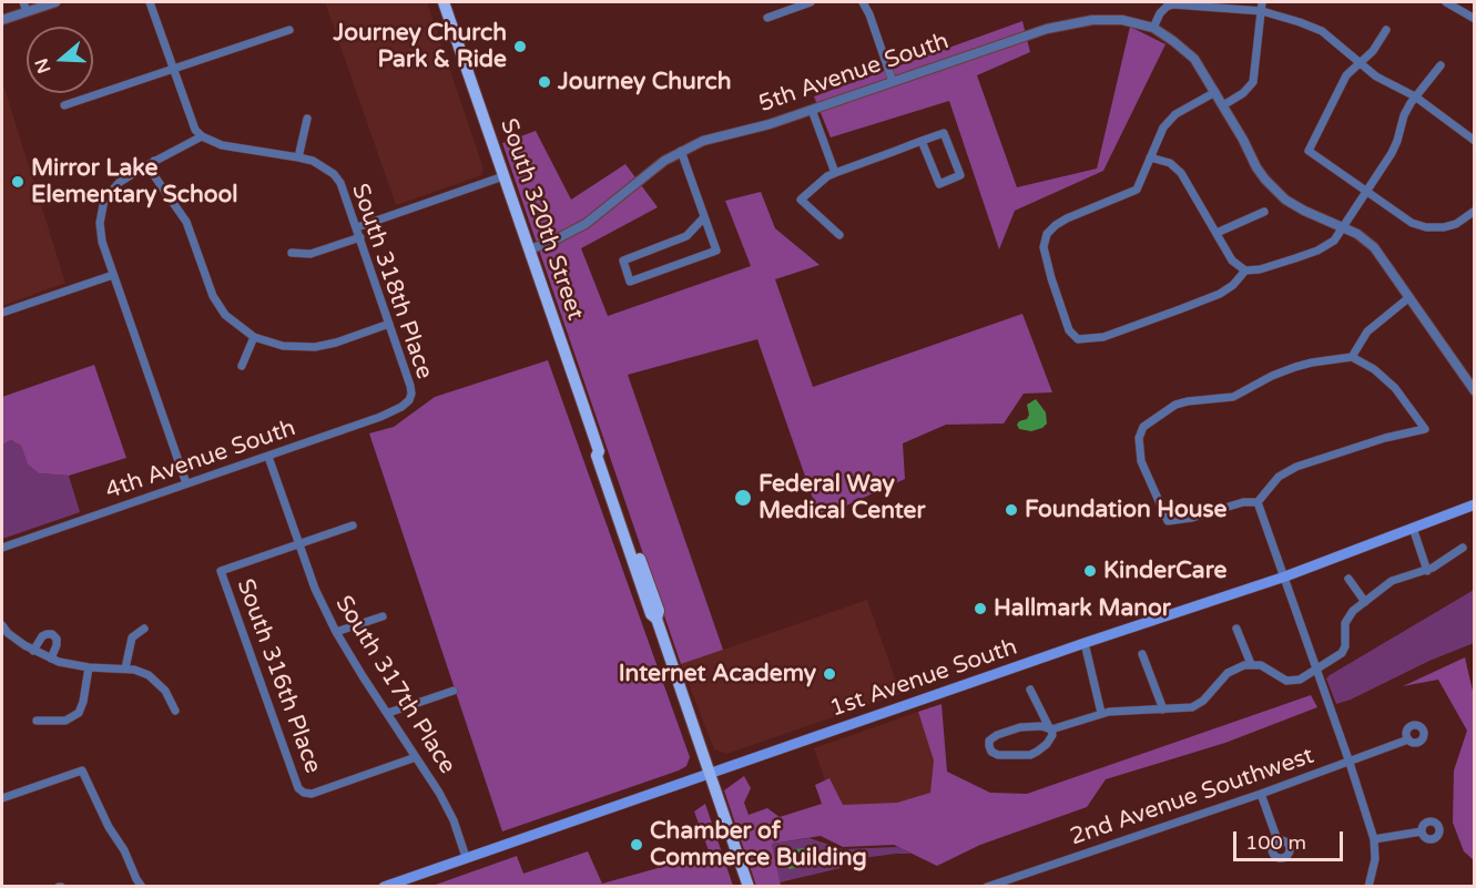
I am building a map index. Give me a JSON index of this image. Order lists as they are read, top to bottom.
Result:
{
  "streets": {
    "main road": ["South 320th Street", "1st Avenue South"],
    "street": [
      "5th Avenue South",
      "South 318th Place",
      "4th Avenue South",
      "South 316th Place",
      "South 317th Place",
      "2nd Avenue Southwest"
    ]
  },
  "crossings": [
    ["5th Avenue South", "South 320th Street"],
    ["South 320th Street", "1st Avenue South"],
    ["South 318th Place", "4th Avenue South"],
    ["4th Avenue South", "South 317th Place"],
    ["South 316th Place", "South 317th Place"],
    ["1st Avenue South", "South 317th Place"]
  ],
  "places": [
    "Journey Church Park & Ride",
    "Journey Church",
    "Mirror Lake Elementary School",
    "Federal Way Medical Center",
    "Foundation House",
    "KinderCare",
    "Hallmark Manor",
    "Internet Academy",
    "Chamber of Commerce Building"
  ],
  "scale_bar": "100 m",
  "north": "left"
}
